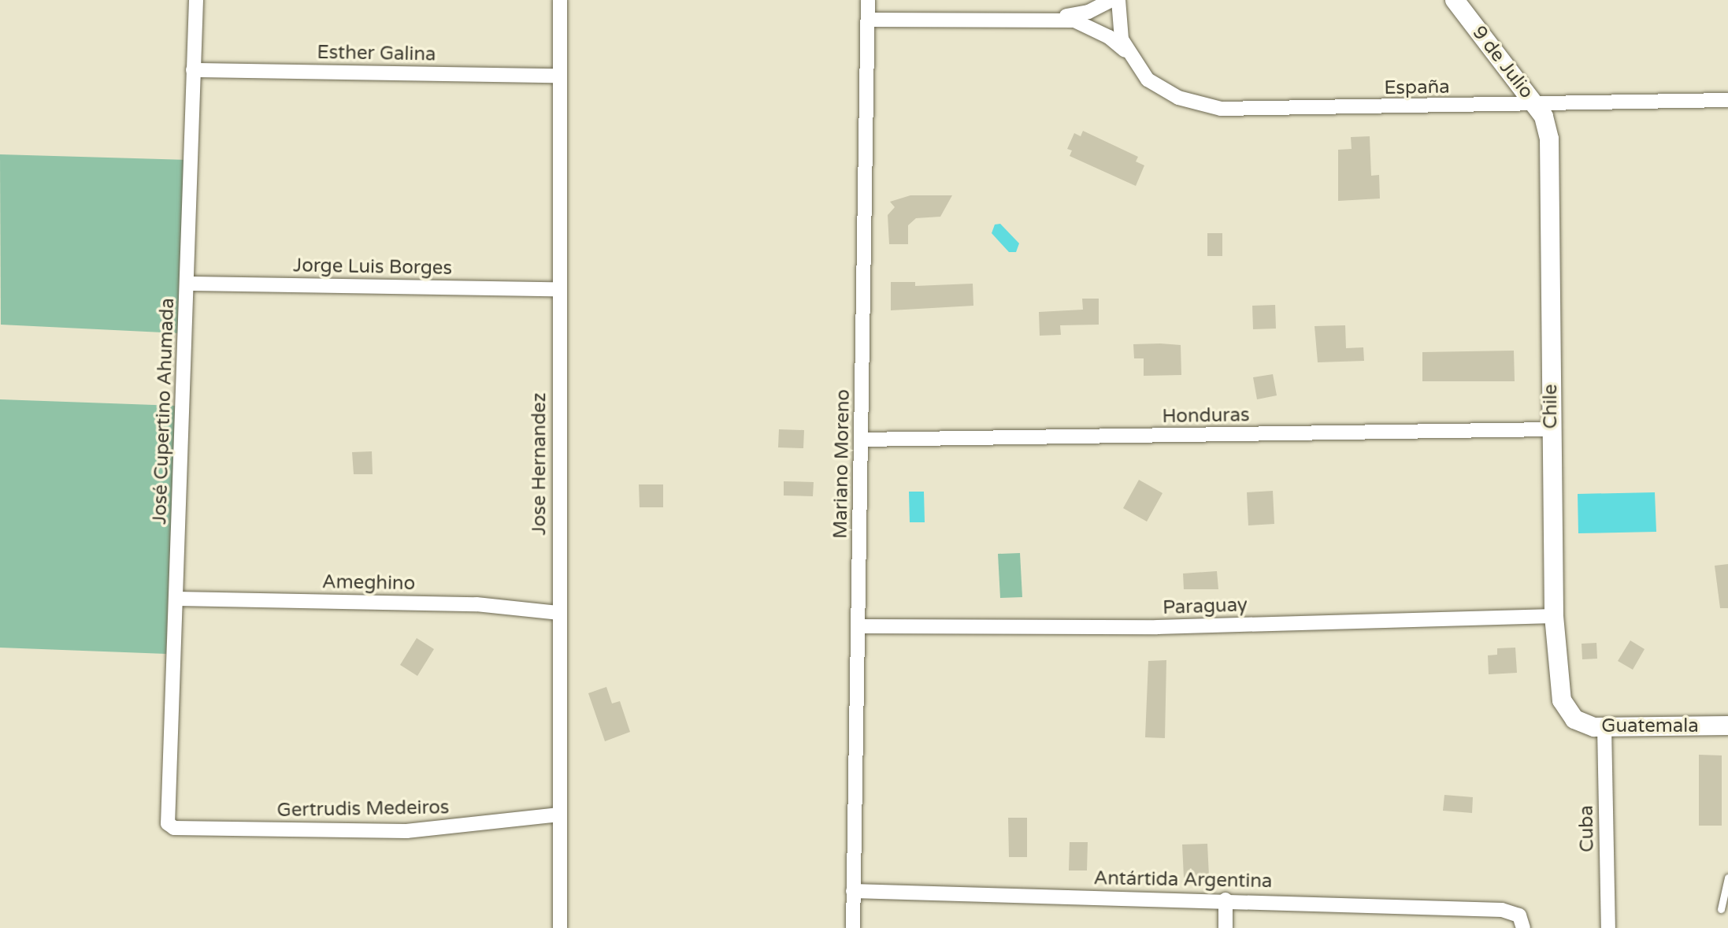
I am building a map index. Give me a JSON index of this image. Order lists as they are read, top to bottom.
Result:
{
  "streets": {
    "street": [
      "Esther Galina",
      "9 de Julio",
      "España",
      "Jorge Luis Borges",
      "Chile",
      "José Cupertino Ahumada",
      "Honduras",
      "Jose Hernandez",
      "Mariano Moreno",
      "Ameghino",
      "Paraguay",
      "Guatemala",
      "Gertrudis Medeiros",
      "Cuba",
      "Antártida Argentina"
    ]
  },
  "crossings": [
    ["Esther Galina", "José Cupertino Ahumada"],
    ["Esther Galina", "Jose Hernandez"],
    ["9 de Julio", "España"],
    ["9 de Julio", "Chile"],
    ["España", "Mariano Moreno"],
    ["Jorge Luis Borges", "José Cupertino Ahumada"],
    ["Jorge Luis Borges", "Jose Hernandez"],
    ["Chile", "Honduras"],
    ["Chile", "Paraguay"],
    ["Chile", "Guatemala"],
    ["José Cupertino Ahumada", "Ameghino"],
    ["José Cupertino Ahumada", "Gertrudis Medeiros"],
    ["Honduras", "Mariano Moreno"],
    ["Jose Hernandez", "Ameghino"],
    ["Jose Hernandez", "Gertrudis Medeiros"],
    ["Mariano Moreno", "Paraguay"],
    ["Mariano Moreno", "Antártida Argentina"],
    ["Guatemala", "Cuba"]
  ]
}
